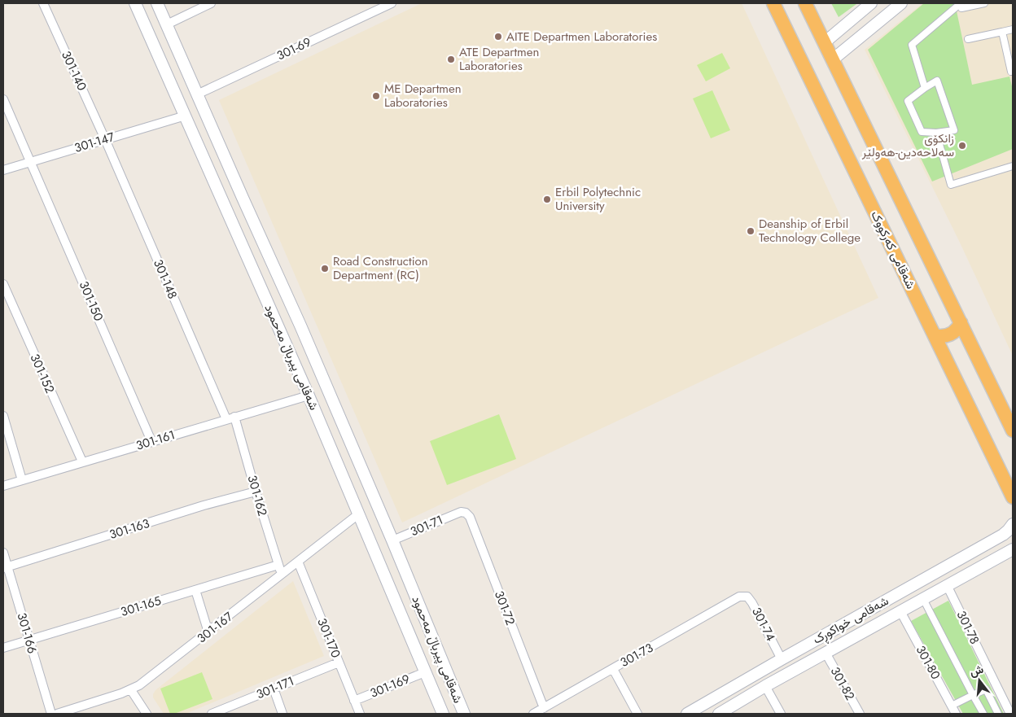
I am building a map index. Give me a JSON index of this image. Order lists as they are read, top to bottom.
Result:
{
  "streets": {
    "highway": ["شەقامی کەرکووک"],
    "main road": ["شەقامی پیرباڵ مەحمود", "شەقامی خواکوڕک"],
    "street": [
      "301-69",
      "301-140",
      "301-147",
      "301-148",
      "301-150",
      "301-152",
      "301-161",
      "301-162",
      "301-71",
      "301-163",
      "301-165",
      "301-72",
      "301-74",
      "301-167",
      "301-78",
      "301-166",
      "301-170",
      "301-73",
      "301-80",
      "301-82",
      "301-169",
      "301-171"
    ]
  },
  "crossings": [
    ["301-69", "شەقامی پیرباڵ مەحمود"],
    ["301-140", "301-147"],
    ["301-140", "301-148"],
    ["301-147", "301-148"],
    ["301-147", "301-150"],
    ["301-147", "شەقامی پیرباڵ مەحمود"],
    ["301-148", "301-161"],
    ["301-150", "301-161"],
    ["شەقامی پیرباڵ مەحمود", "301-161"],
    ["شەقامی پیرباڵ مەحمود", "301-71"],
    ["شەقامی پیرباڵ مەحمود", "301-167"],
    ["شەقامی پیرباڵ مەحمود", "301-169"],
    ["301-152", "301-161"],
    ["301-161", "301-162"],
    ["301-162", "301-163"],
    ["301-162", "301-165"],
    ["301-162", "301-167"],
    ["301-71", "301-72"],
    ["301-163", "301-166"],
    ["301-165", "301-166"],
    ["301-72", "301-73"],
    ["شەقامی خواکوڕک", "301-74"],
    ["شەقامی خواکوڕک", "301-78"],
    ["شەقامی خواکوڕک", "301-80"],
    ["شەقامی خواکوڕک", "301-82"],
    ["301-74", "301-73"],
    ["301-167", "301-170"],
    ["301-170", "301-169"],
    ["301-170", "301-171"]
  ],
  "places": [
    "AITE Departmen Laboratories",
    "ATE Departmen Laboratories",
    "ME Departmen Laboratories",
    "زانکۆی سەلاحەدین-هەولێر",
    "Erbil Polytechnic University",
    "Deanship of Erbil Technology College",
    "Road Construction Department (RC)"
  ],
  "north": "top"
}
